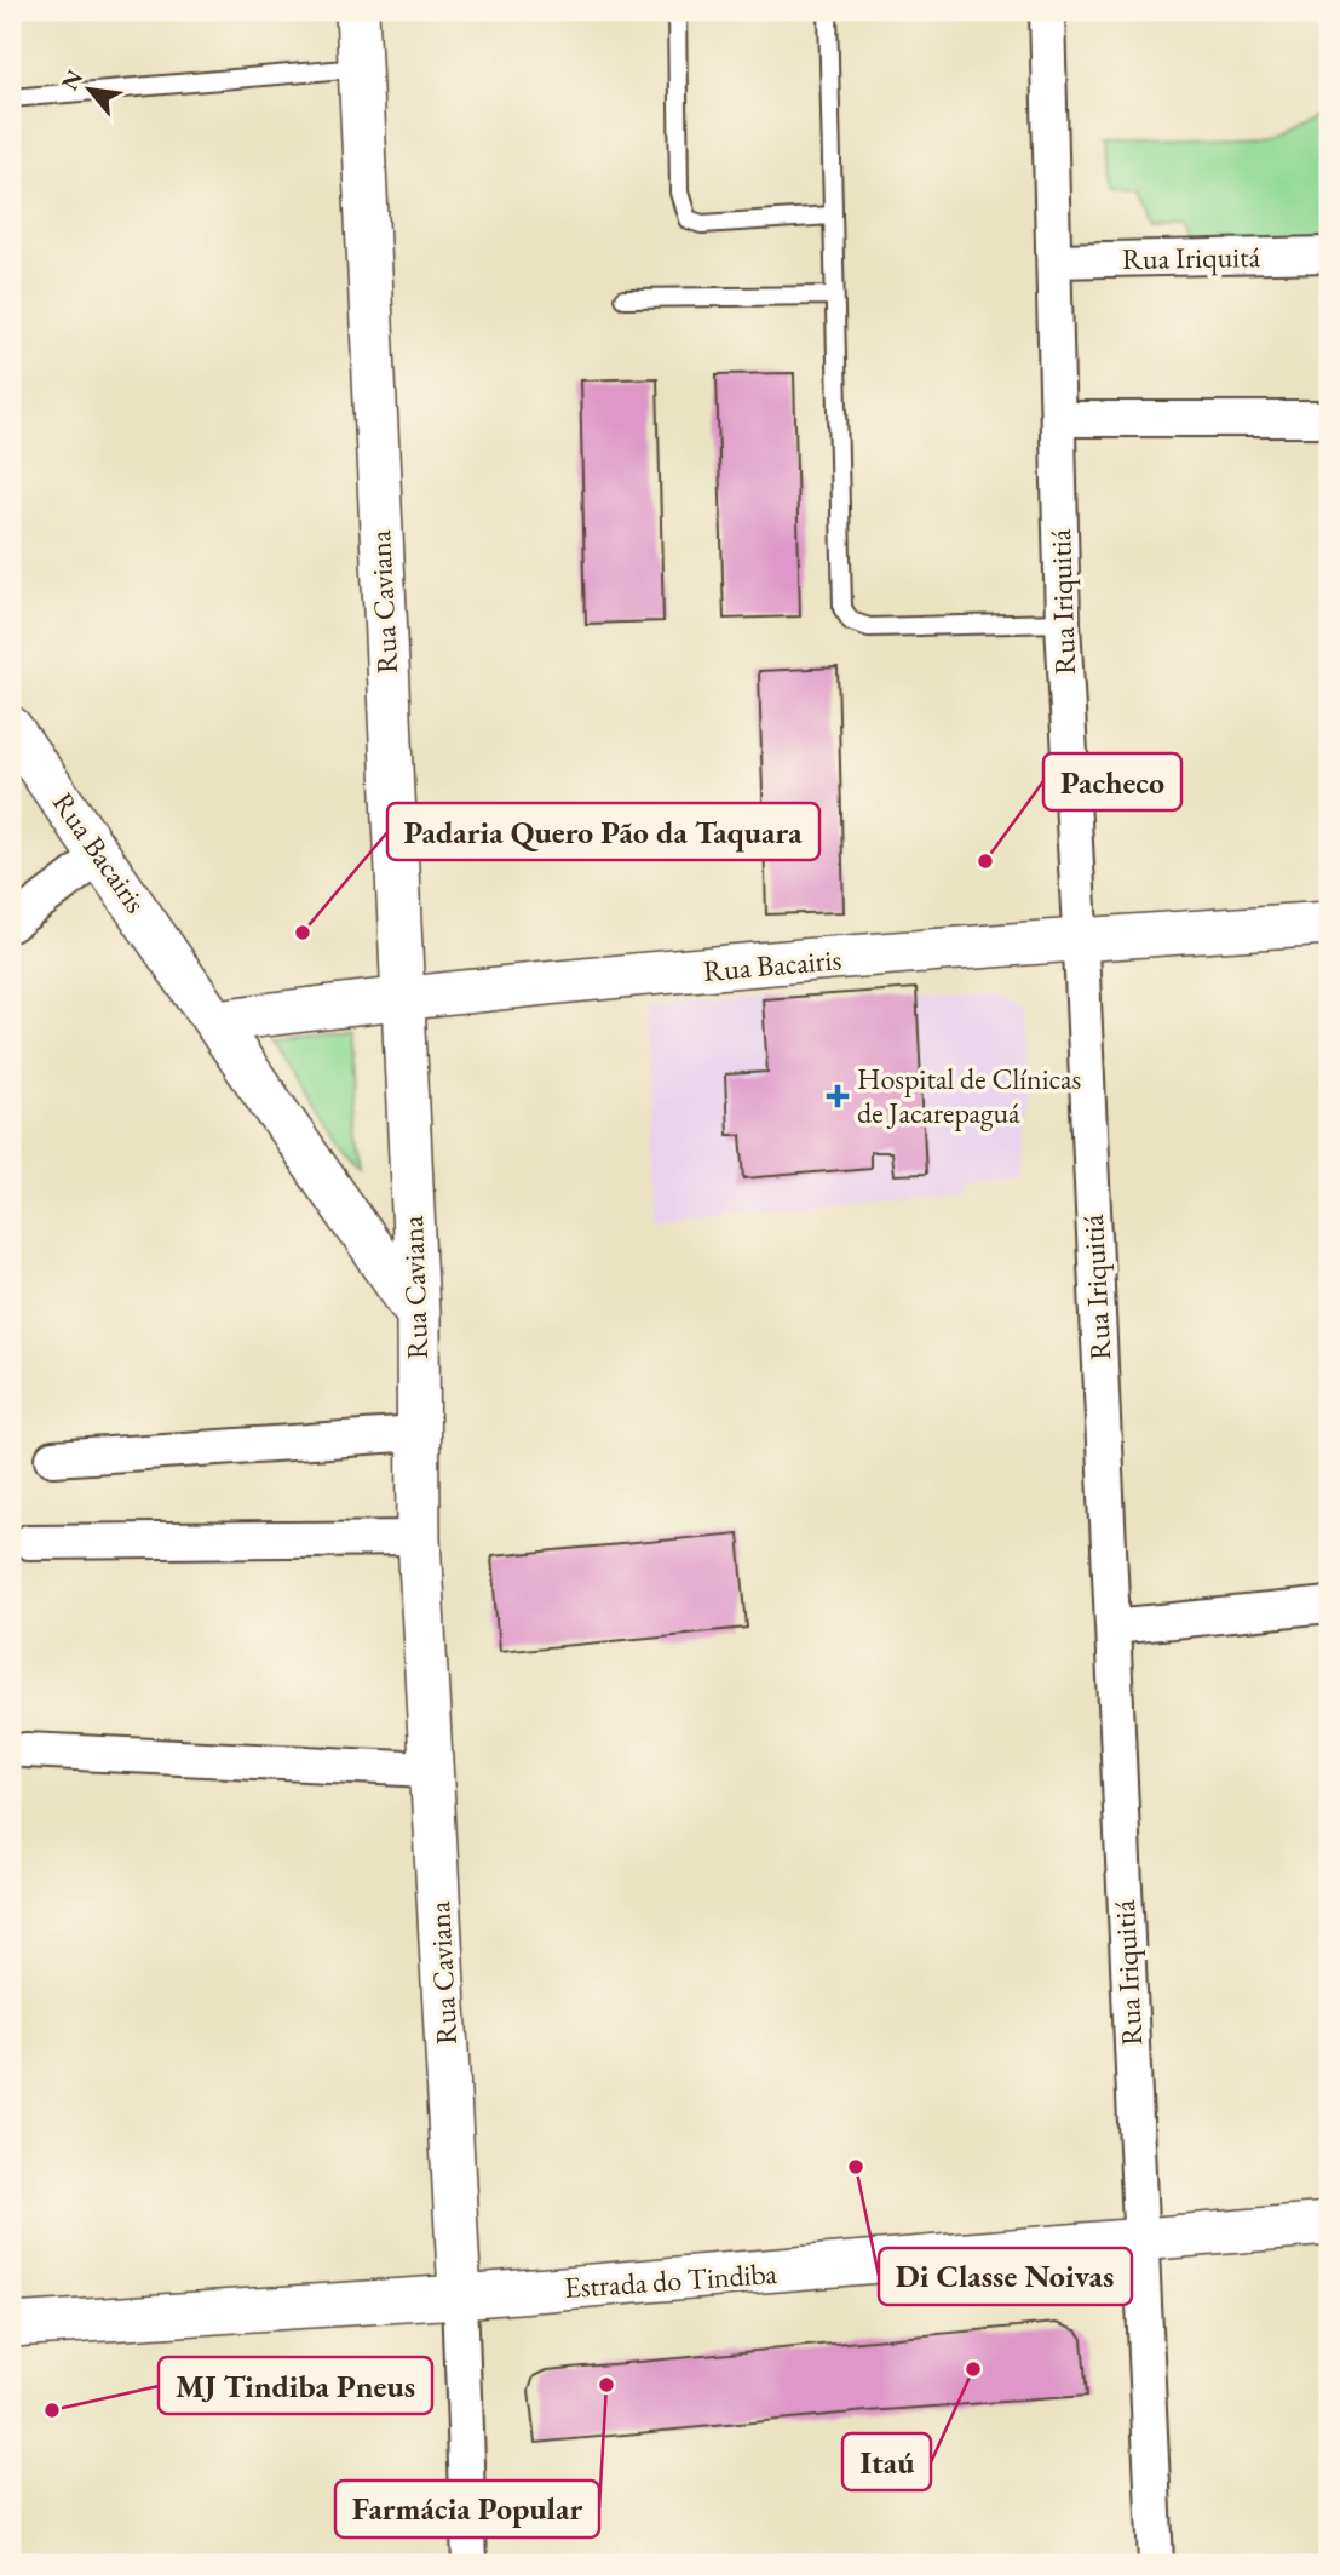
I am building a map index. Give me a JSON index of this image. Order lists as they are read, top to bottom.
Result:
{
  "streets": {
    "street": [
      "Rua Iriquitá",
      "Rua Caviana",
      "Rua Iriquitiá",
      "Rua Bacairis",
      "Estrada do Tindiba"
    ]
  },
  "crossings": [
    ["Rua Iriquitá", "Rua Iriquitiá"],
    ["Rua Caviana", "Rua Bacairis"],
    ["Rua Caviana", "Estrada do Tindiba"],
    ["Rua Iriquitiá", "Rua Bacairis"],
    ["Rua Iriquitiá", "Estrada do Tindiba"]
  ],
  "places": {
    "other": [
      "Pacheco",
      "Padaria Quero Pão da Taquara",
      "Di Classe Noivas",
      "Itaú",
      "Farmácia Popular",
      "MJ Tindiba Pneus"
    ],
    "health": ["Hospital de Clínicas de Jacarepaguá"]
  },
  "north": "top left"
}
